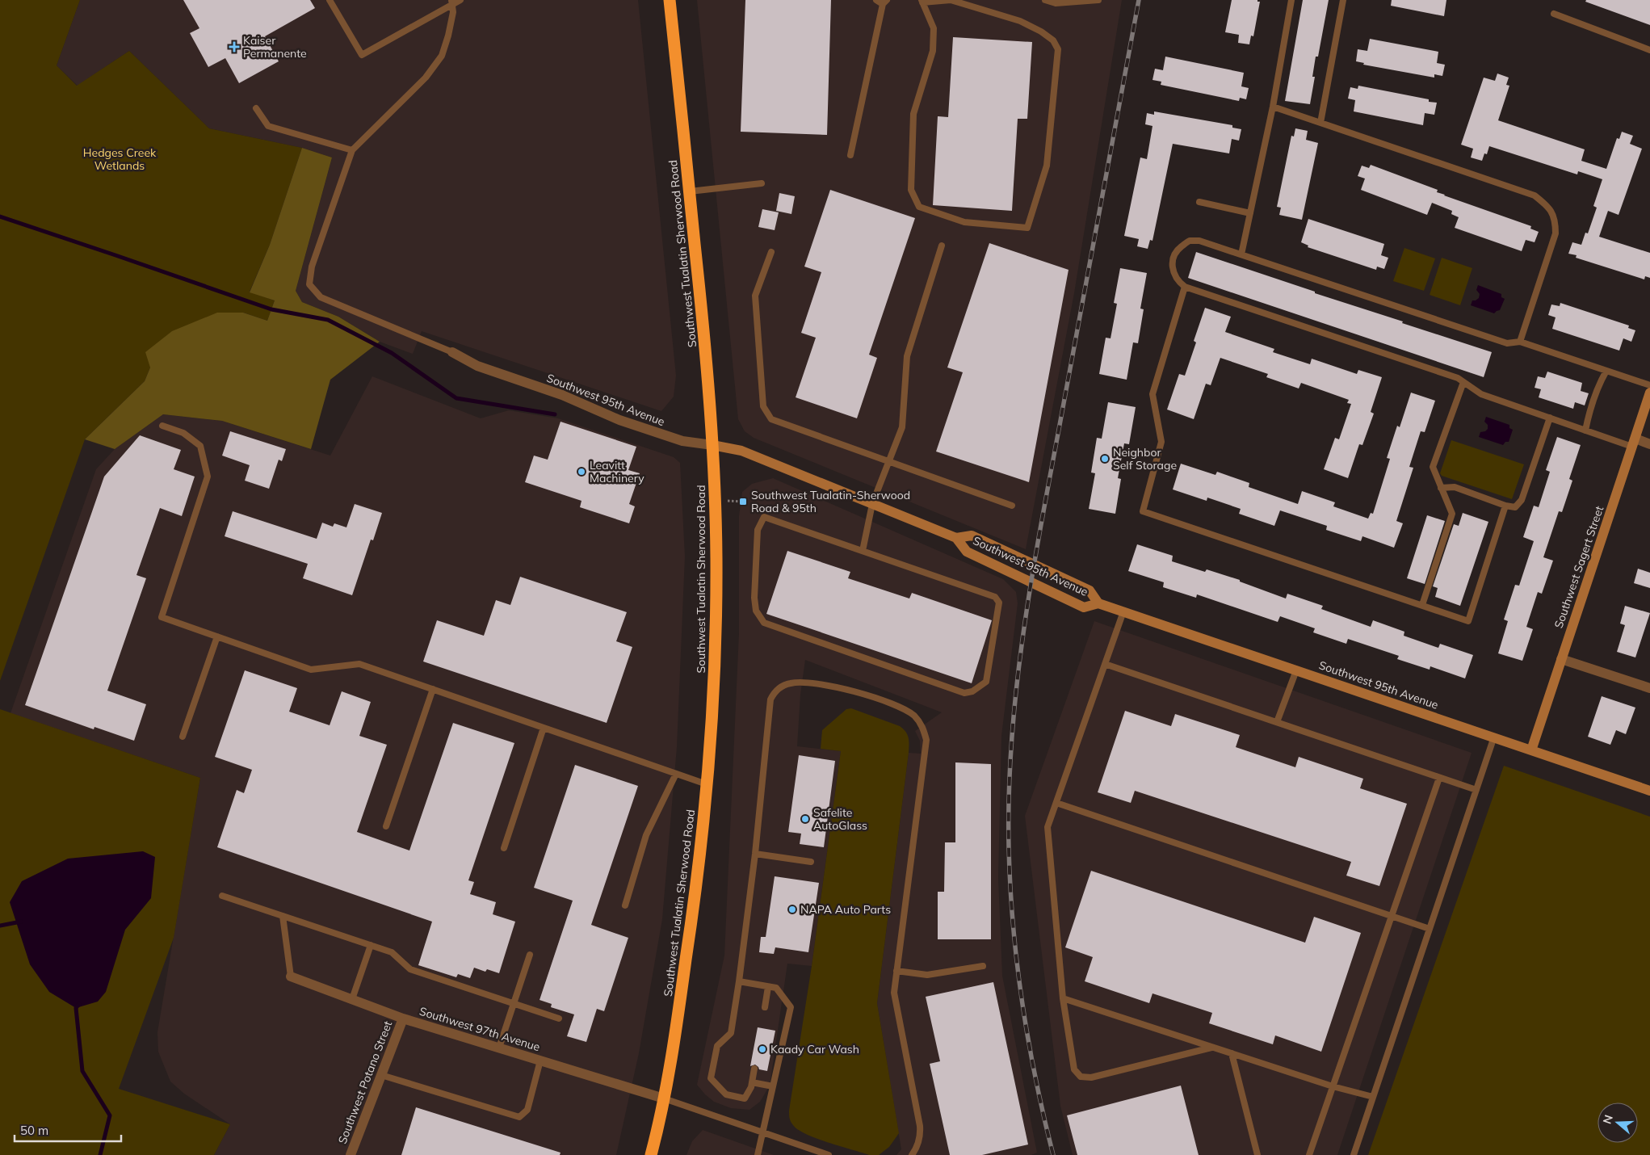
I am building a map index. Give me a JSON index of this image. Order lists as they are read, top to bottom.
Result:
{
  "streets": {
    "highway": ["Southwest Tualatin Sherwood Road"],
    "street": [
      "Southwest 95th Avenue",
      "Southwest Sagert Street",
      "Southwest 97th Avenue",
      "Southwest Potano Street"
    ]
  },
  "crossings": [
    ["Southwest Tualatin Sherwood Road", "Southwest 95th Avenue"],
    ["Southwest Tualatin Sherwood Road", "Southwest 97th Avenue"],
    ["Southwest 95th Avenue", "Southwest Sagert Street"],
    ["Southwest 97th Avenue", "Southwest Potano Street"]
  ],
  "parks": ["Hedges Creek Wetlands"],
  "places": {
    "health": ["Kaiser Permanente"],
    "other": [
      "Neighbor Self Storage",
      "Leavitt Machinery",
      "Safelite AutoGlass",
      "NAPA Auto Parts",
      "Kaady Car Wash"
    ],
    "transit": ["Southwest Tualatin-Sherwood Road & 95th"]
  },
  "scale_bar": "50 m",
  "north": "left"
}
